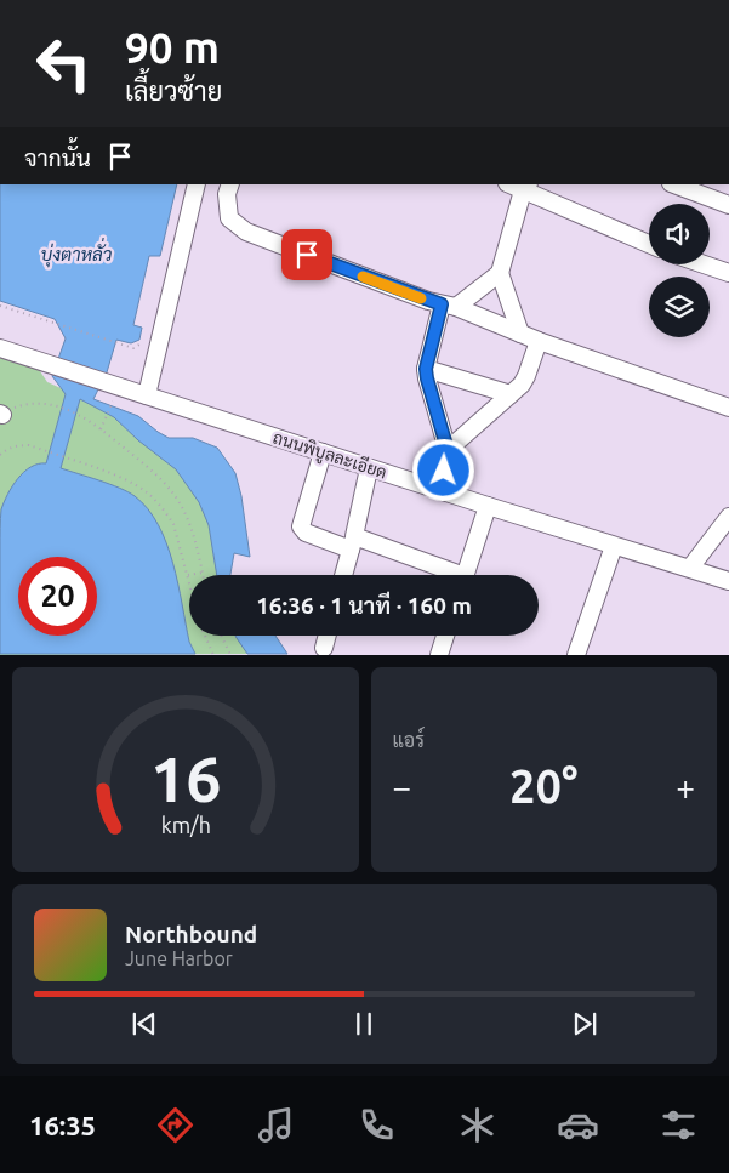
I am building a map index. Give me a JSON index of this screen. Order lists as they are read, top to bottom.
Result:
{
  "streets": {
    "street": ["ถนนพิบูลละเอียด"]
  },
  "water": ["บุ่งตาหลั่ว"],
  "page": {
    "turn": ["90 m", "เลี้ยวซ้าย"],
    "then": "จากนั้น",
    "limit": "20",
    "trip": "16:36 · 1 นาที · 160 m",
    "tile": "แอร์",
    "heat": ["−", "20°", "+"],
    "song": ["Northbound", "June Harbor"],
    "tabs": "16:35",
    "gauge": ["16", "km/h"]
  }
}
